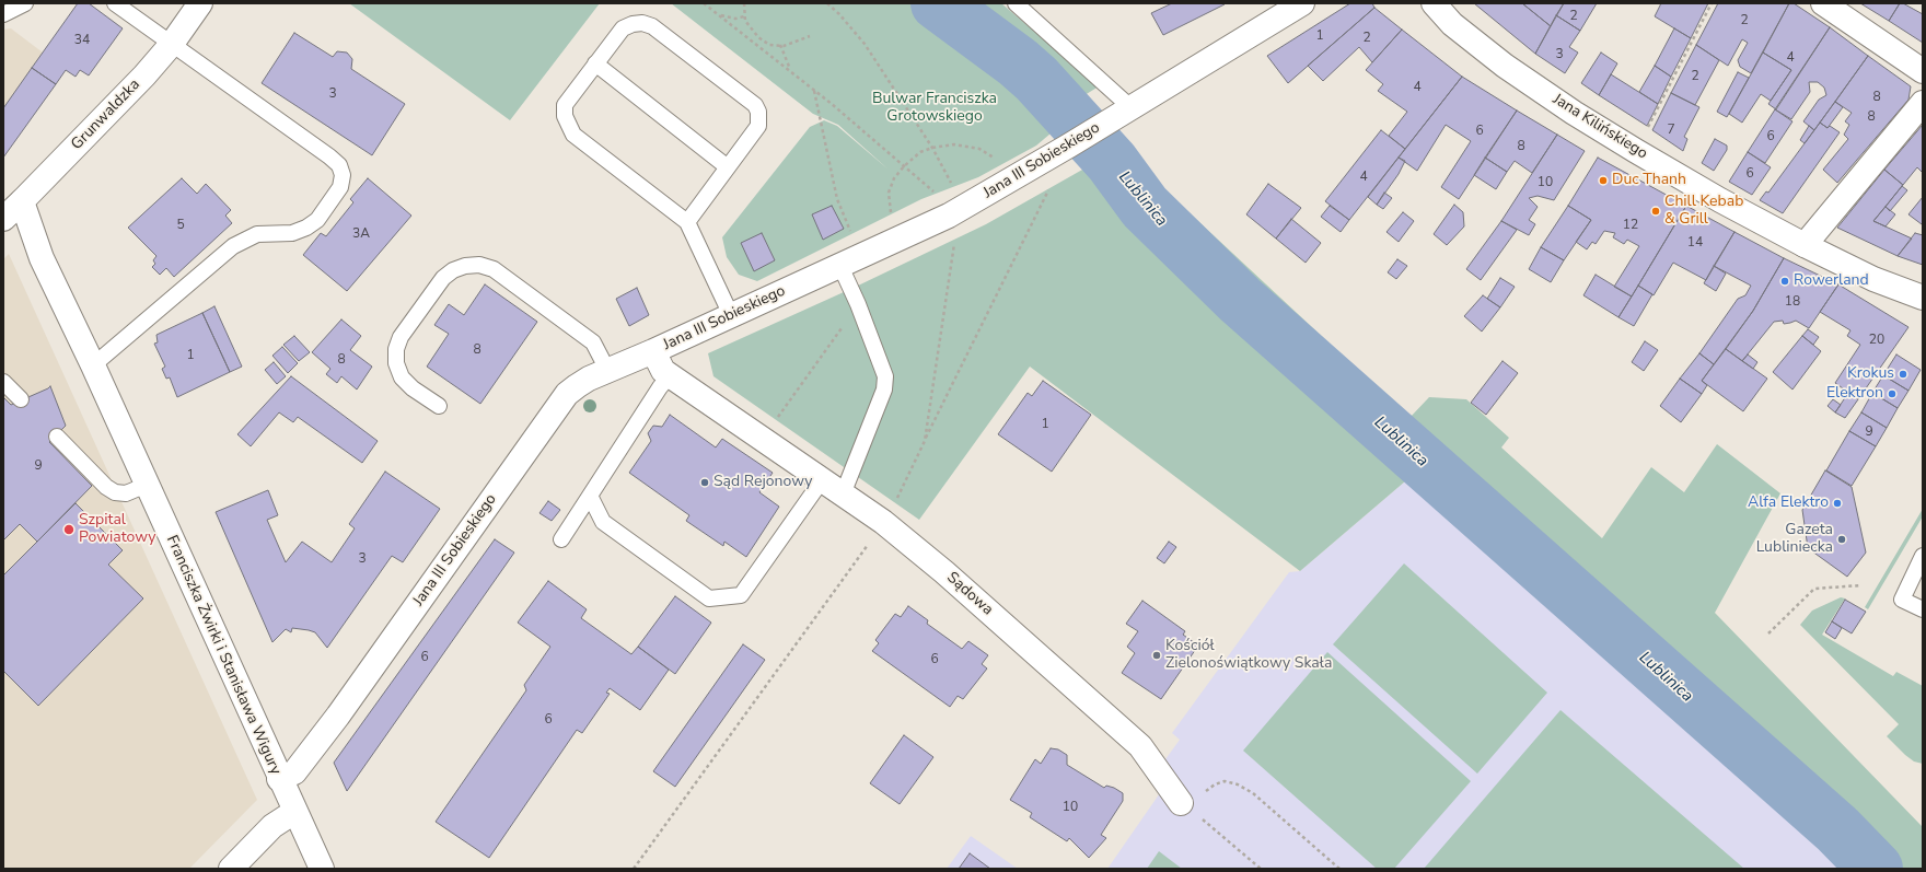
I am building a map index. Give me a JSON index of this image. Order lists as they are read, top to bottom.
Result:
{
  "streets": {
    "street": [
      "Grunwaldzka",
      "Jana Kilińskiego",
      "Jana III Sobieskiego",
      "Sądowa",
      "Franciszka Żwirki i Stanisława Wigury"
    ]
  },
  "crossings": [
    ["Grunwaldzka", "Franciszka Żwirki i Stanisława Wigury"],
    ["Jana III Sobieskiego", "Sądowa"],
    ["Jana III Sobieskiego", "Franciszka Żwirki i Stanisława Wigury"]
  ],
  "water": ["Lublinica"],
  "parks": ["Bulwar Franciszka Grotowskiego"],
  "places": [
    "Duc Thanh",
    "Chill Kebab & Grill",
    "Rowerland",
    "Krokus",
    "Elektron",
    "Sąd Rejonowy",
    "Alfa Elektro",
    "Szpital Powiatowy",
    "Gazeta Lubliniecka",
    "Kościół Zielonoświątkowy Skała"
  ],
  "house_numbers": [
    "2",
    "2",
    "1",
    "2",
    "34",
    "3",
    "4",
    "2",
    "4",
    "3",
    "8",
    "8",
    "7",
    "6",
    "6",
    "8",
    "6",
    "4",
    "10",
    "5",
    "12",
    "3A",
    "14",
    "18",
    "20",
    "8",
    "1",
    "8",
    "1",
    "9",
    "9",
    "3",
    "6",
    "6",
    "6",
    "10"
  ]
}
